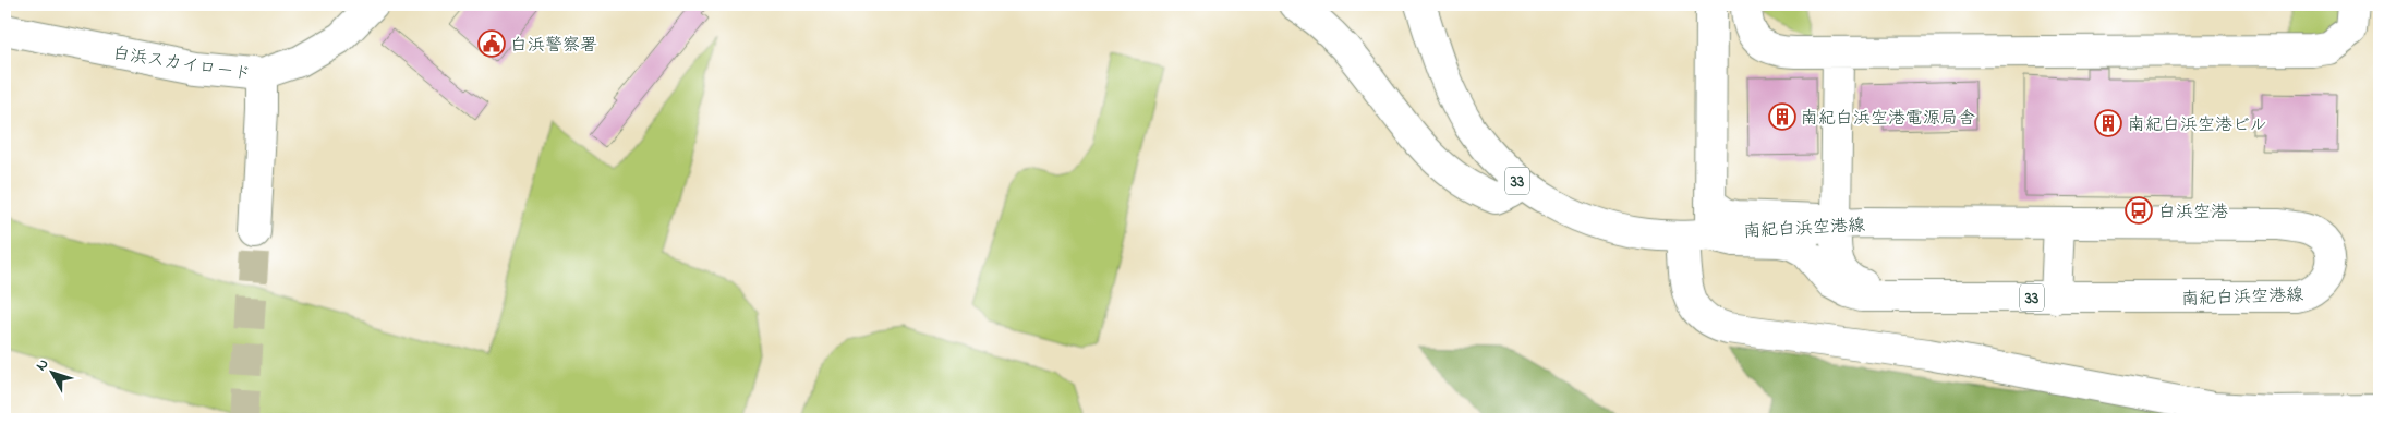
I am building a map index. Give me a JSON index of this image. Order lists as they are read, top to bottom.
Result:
{
  "streets": {
    "main road": ["白浜スカイロード", "33", "南紀白浜空港線"]
  },
  "places": {
    "public building": ["白浜警察署"],
    "building": ["南紀白浜空港電源局舎", "南紀白浜空港ビル"],
    "bus stop": ["白浜空港"]
  },
  "north": "top left"
}
